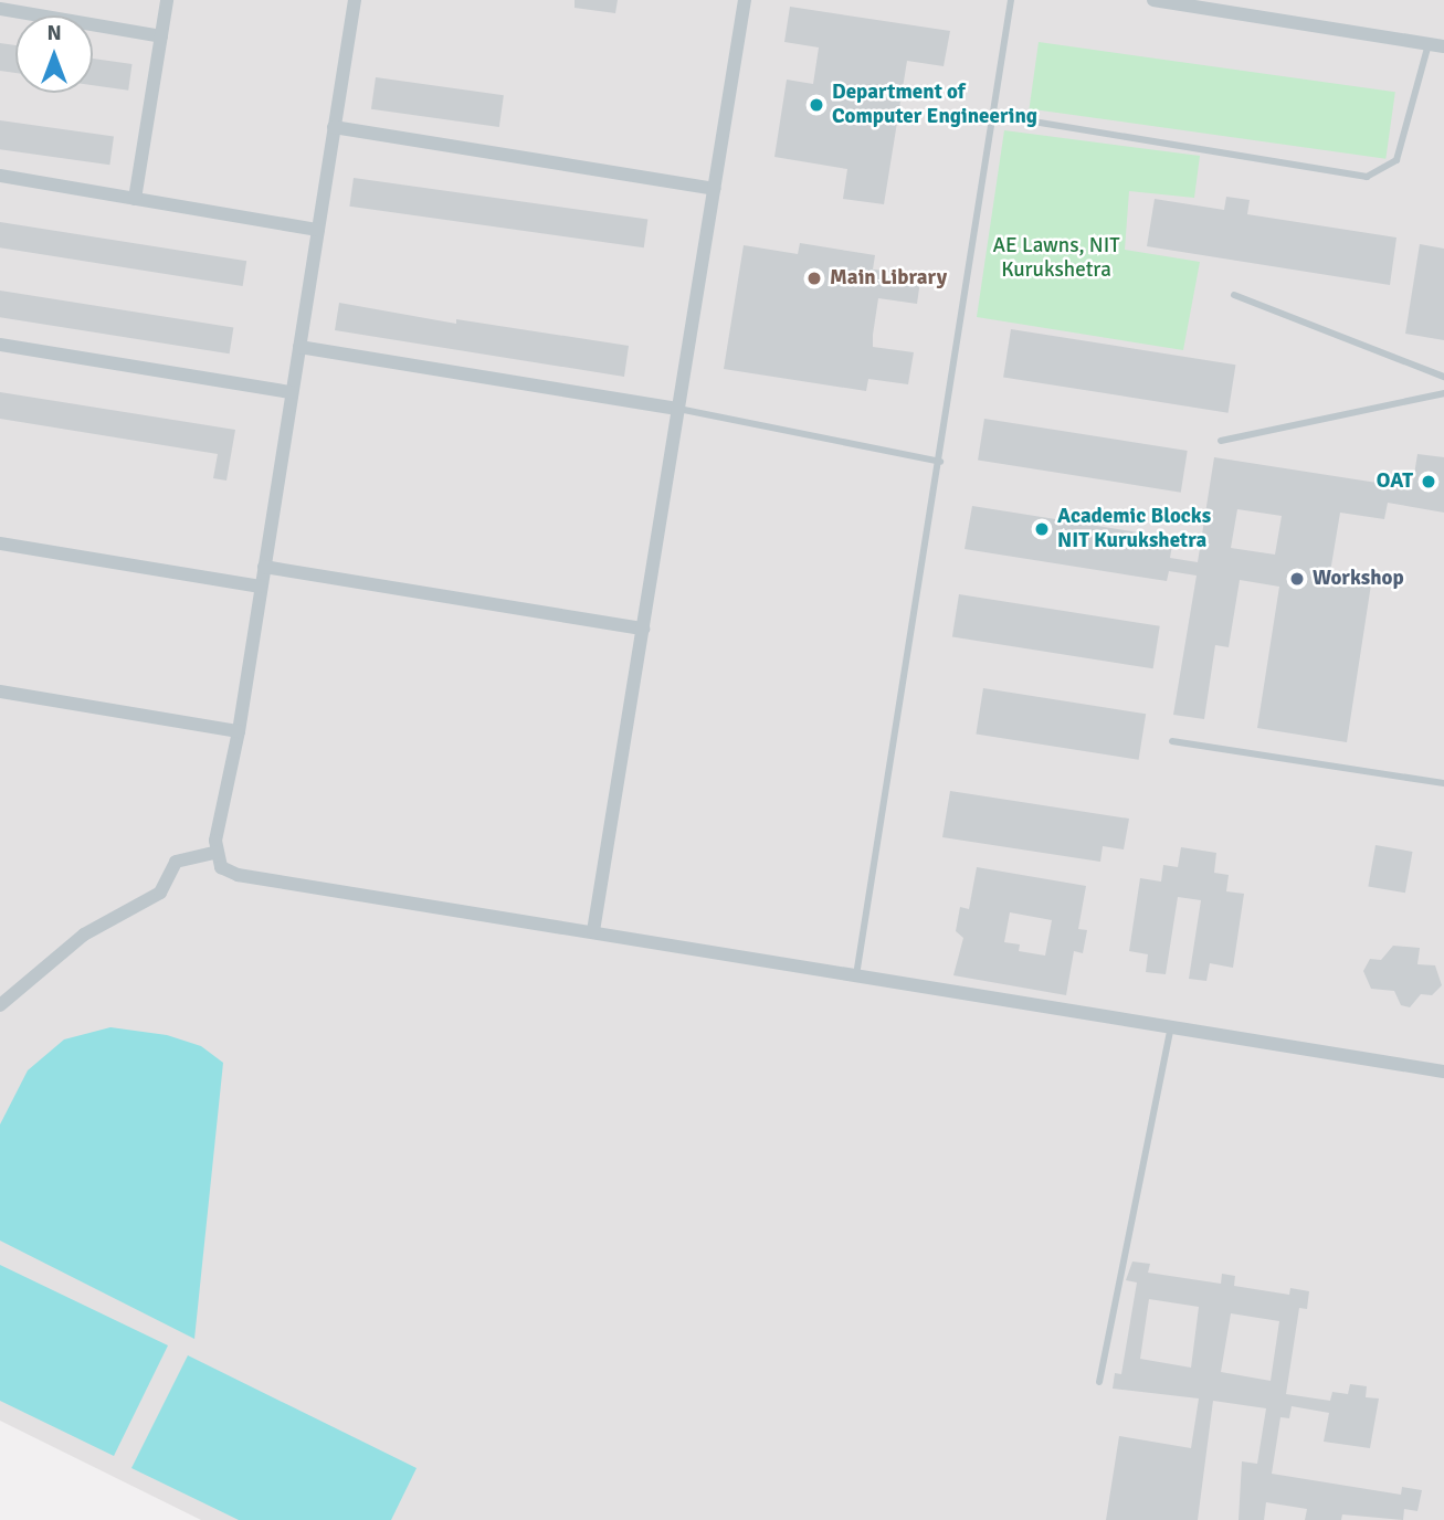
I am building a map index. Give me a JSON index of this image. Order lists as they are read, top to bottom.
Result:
{
  "parks": ["AE Lawns, NIT Kurukshetra"],
  "places": [
    "Department of Computer Engineering",
    "Main Library",
    "OAT",
    "Academic Blocks NIT Kurukshetra",
    "Workshop"
  ],
  "north": "top"
}
